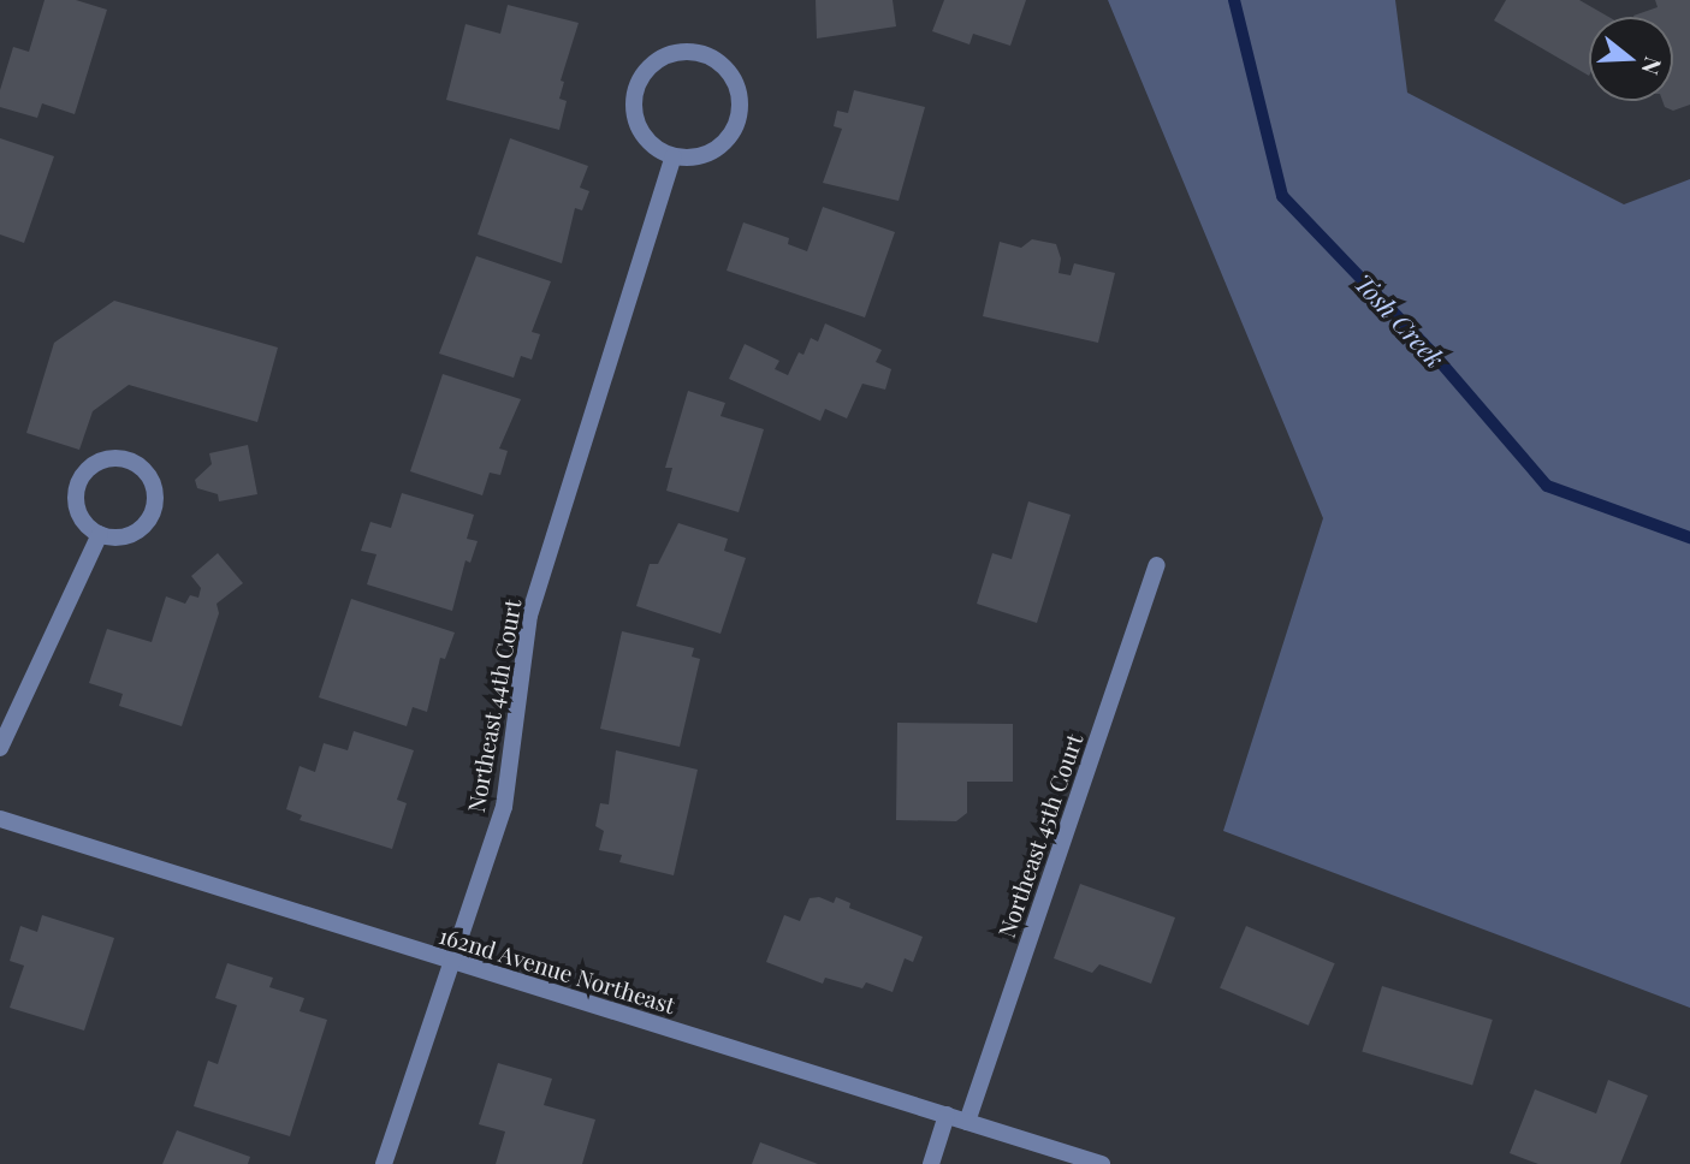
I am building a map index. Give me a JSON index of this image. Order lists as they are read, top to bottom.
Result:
{
  "streets": {
    "street": ["Northeast 44th Court", "Northeast 45th Court", "162nd Avenue Northeast"]
  },
  "crossings": [
    ["Northeast 44th Court", "162nd Avenue Northeast"],
    ["Northeast 45th Court", "162nd Avenue Northeast"]
  ],
  "water": ["Tosh Creek"],
  "north": "right"
}
